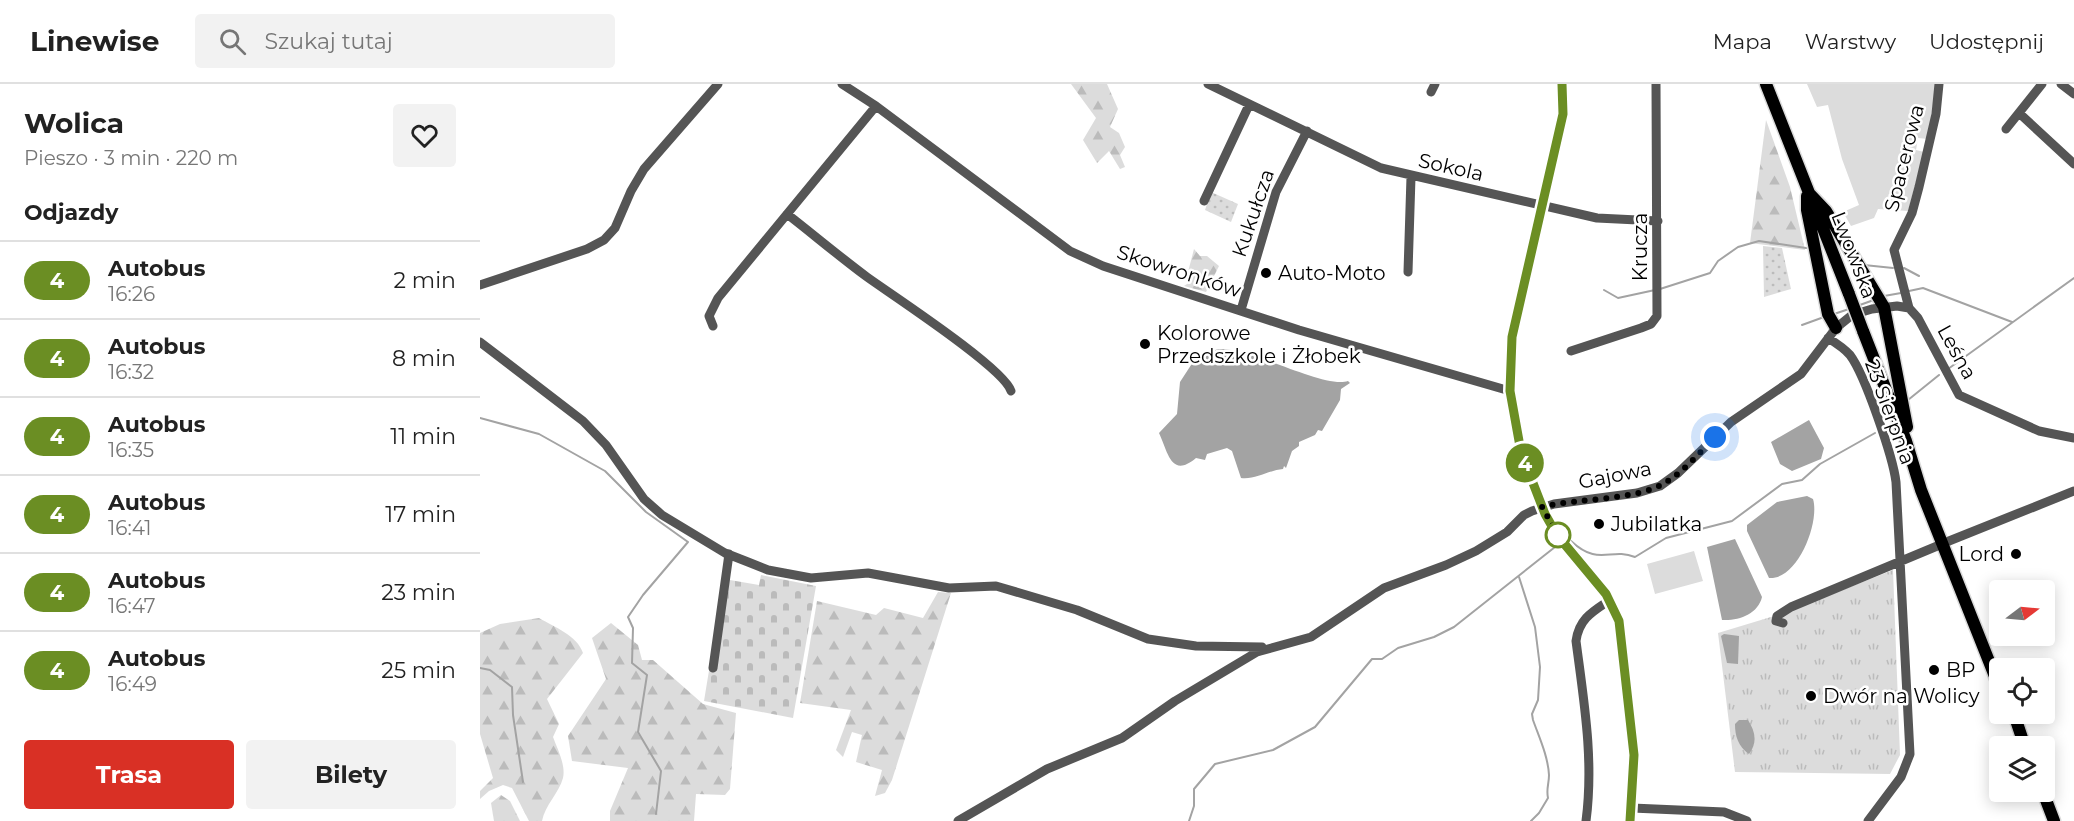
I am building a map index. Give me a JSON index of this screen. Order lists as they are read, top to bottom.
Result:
{
  "streets": {
    "main road": ["Lwowska"],
    "street": [
      "Spacerowa",
      "Sokola",
      "Kukułcza",
      "Krucza",
      "Skowronków",
      "Leśna",
      "23 Sierpnia",
      "Gajowa"
    ]
  },
  "crossings": [
    ["Spacerowa", "Leśna"],
    ["Sokola", "Kukułcza"],
    ["Sokola", "Krucza"],
    ["Kukułcza", "Skowronków"],
    ["23 Sierpnia", "Gajowa"]
  ],
  "places": [
    "Auto-Moto",
    "Kolorowe Przedszkole i Żłobek",
    "Jubilatka",
    "Lord",
    "BP",
    "Dwór na Wolicy"
  ],
  "lines": ["bus line 4"],
  "north": "right",
  "page": {
    "header": "Linewise",
    "search": "Szukaj tutaj",
    "nav": ["Mapa", "Warstwy", "Udostępnij"],
    "heading": [
      ["Wolica", "Pieszo · 3 min · 220 m"],
      "Odjazdy"
    ],
    "on_map": "4",
    "list": [
      {
        "mark": "4",
        "name": "Autobus",
        "note": "16:26",
        "value": "2 min"
      },
      {
        "mark": "4",
        "name": "Autobus",
        "note": "16:32",
        "value": "8 min"
      },
      {
        "mark": "4",
        "name": "Autobus",
        "note": "16:35",
        "value": "11 min"
      },
      {
        "mark": "4",
        "name": "Autobus",
        "note": "16:41",
        "value": "17 min"
      },
      {
        "mark": "4",
        "name": "Autobus",
        "note": "16:47",
        "value": "23 min"
      },
      {
        "mark": "4",
        "name": "Autobus",
        "note": "16:49",
        "value": "25 min"
      }
    ],
    "buttons": ["Trasa", "Bilety"]
  }
}
